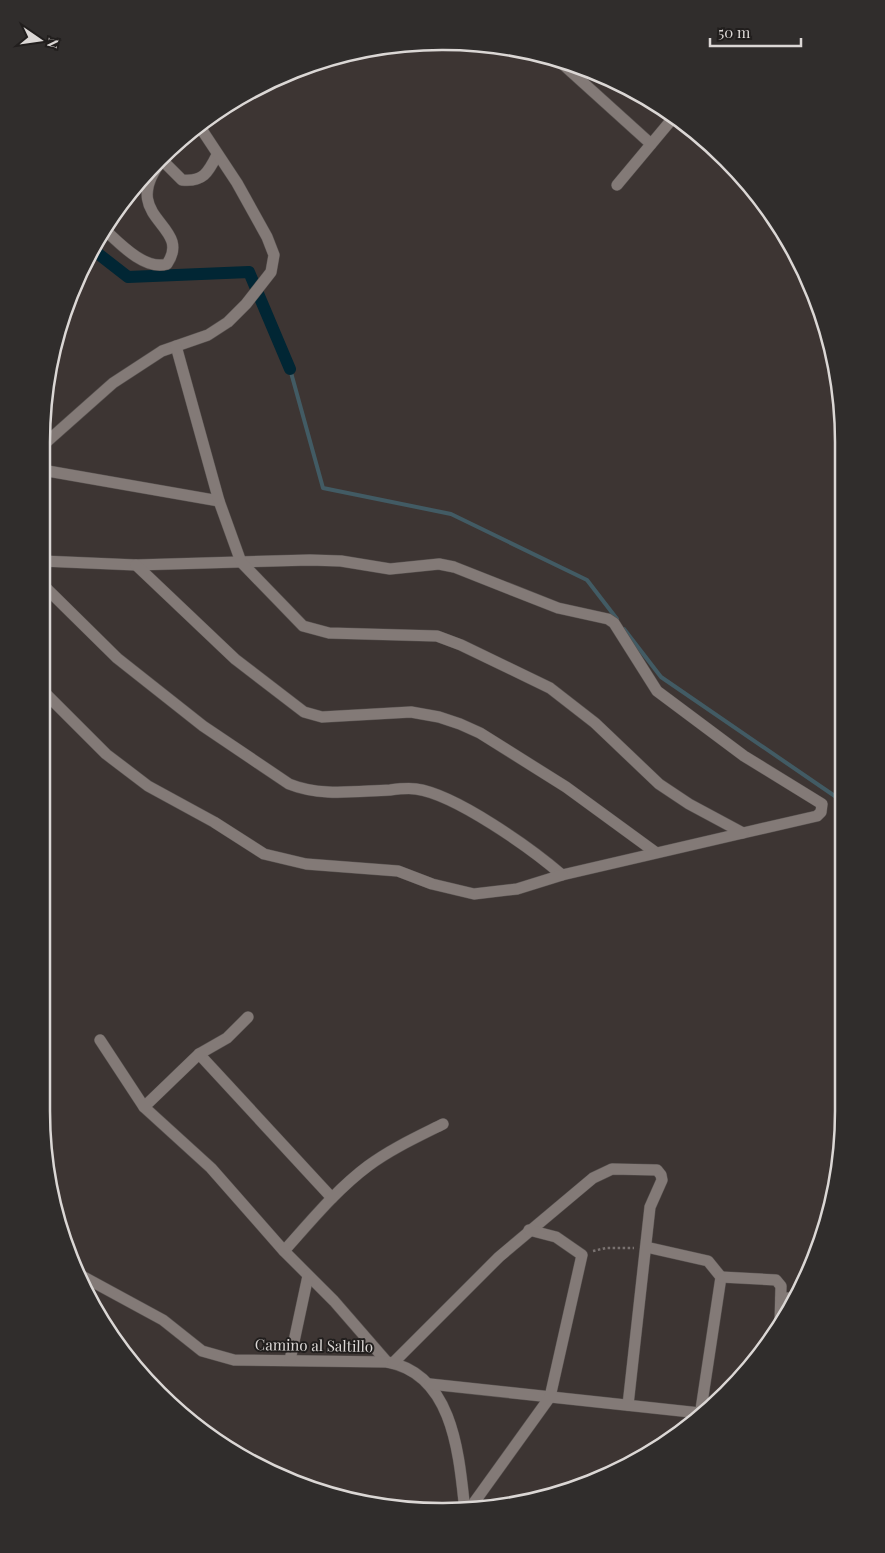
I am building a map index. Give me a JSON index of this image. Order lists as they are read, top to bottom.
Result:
{
  "streets": {
    "street": ["Camino al Saltillo"]
  },
  "scale_bar": "50 m",
  "north": "right"
}
